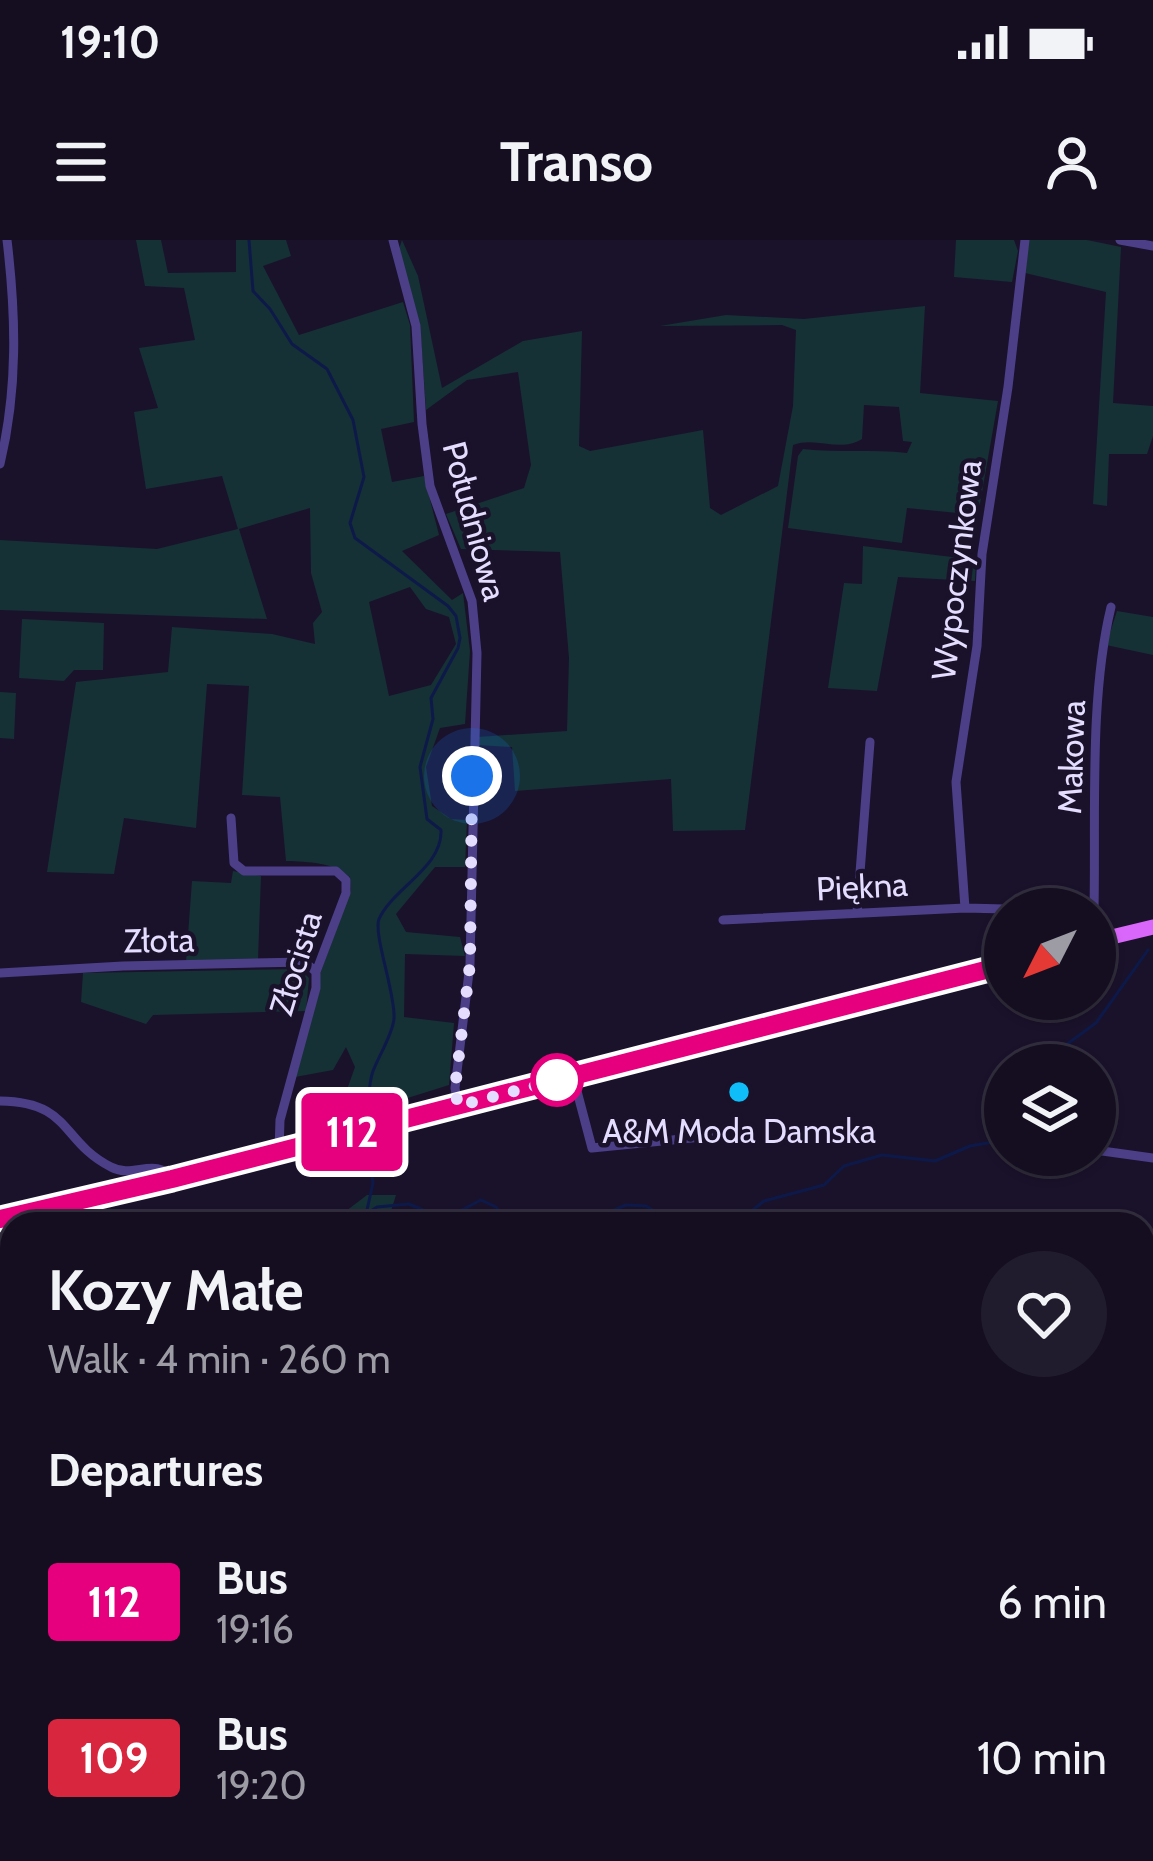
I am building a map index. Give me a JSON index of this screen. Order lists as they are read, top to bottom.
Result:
{
  "streets": {
    "street": [
      "Południowa",
      "Wypoczynkowa",
      "Makowa",
      "Piękna",
      "Złota",
      "Złocista"
    ]
  },
  "crossings": [
    ["Wypoczynkowa", "Piękna"],
    ["Złota", "Złocista"]
  ],
  "places": ["A&M Moda Damska"],
  "lines": ["bus line 112"],
  "north": "bottom left",
  "page": {
    "status": "19:10",
    "header": "Transo",
    "on_map": "112",
    "heading": [
      ["Kozy Małe", "Walk · 4 min · 260 m"],
      "Departures"
    ],
    "list": [
      {
        "mark": "112",
        "name": "Bus",
        "note": "19:16",
        "value": "6 min"
      },
      {
        "mark": "109",
        "name": "Bus",
        "note": "19:20",
        "value": "10 min"
      }
    ]
  }
}
